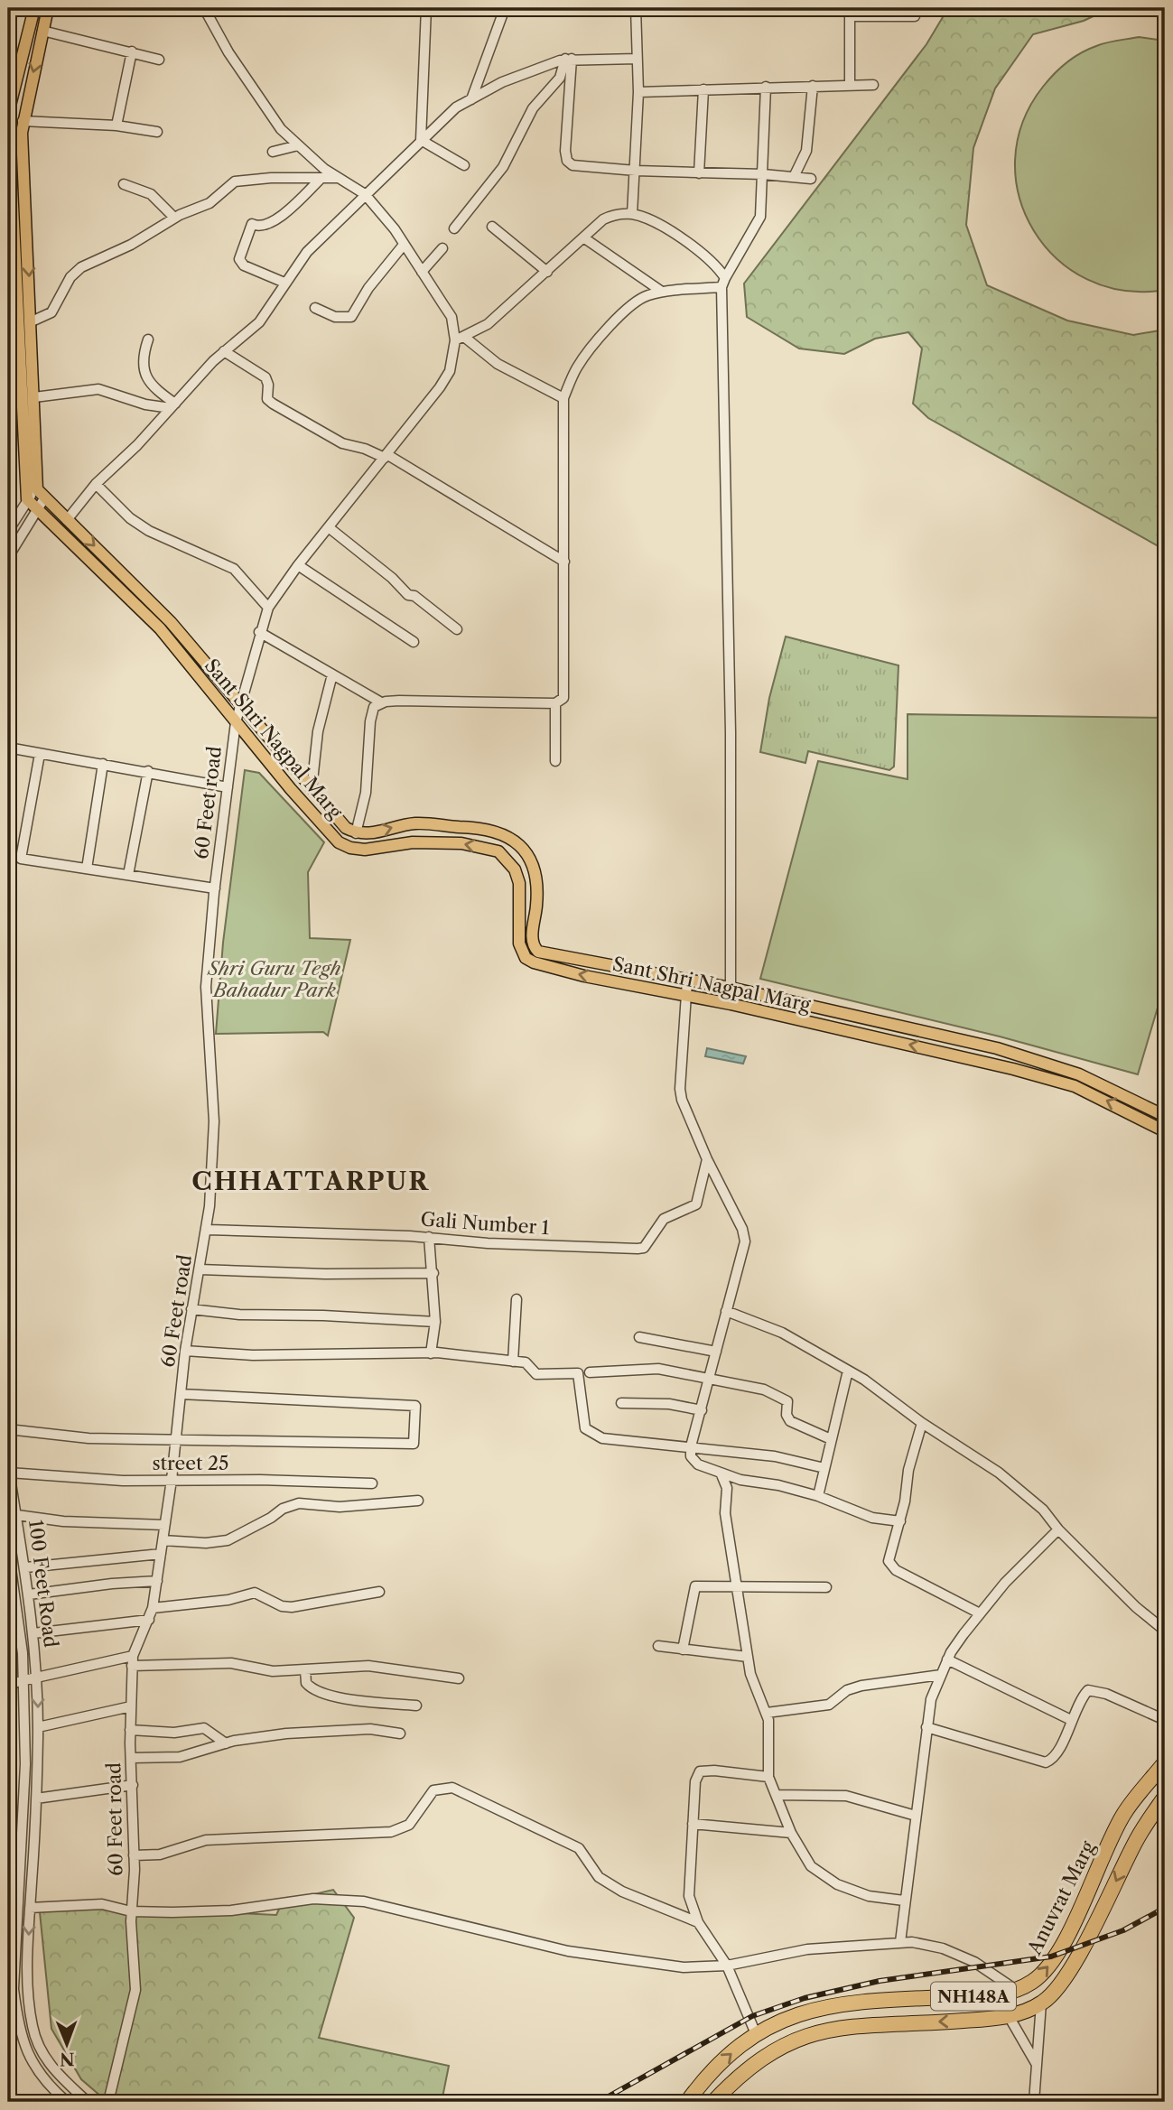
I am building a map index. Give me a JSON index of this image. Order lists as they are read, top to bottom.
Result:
{
  "streets": {
    "highway": ["Anuvrat Marg", "NH148A"],
    "main road": ["Sant Shri Nagpal Marg"],
    "street": [
      "60 Feet road",
      "Gali Number 1",
      "street 25",
      "100 Feet Road"
    ]
  },
  "crossings": [
    ["Sant Shri Nagpal Marg", "60 Feet road"],
    ["60 Feet road", "Gali Number 1"],
    ["60 Feet road", "street 25"],
    ["street 25", "100 Feet Road"]
  ],
  "districts": ["CHHATTARPUR"],
  "parks": ["Shri Guru Tegh Bahadur Park"],
  "north": "bottom"
}
